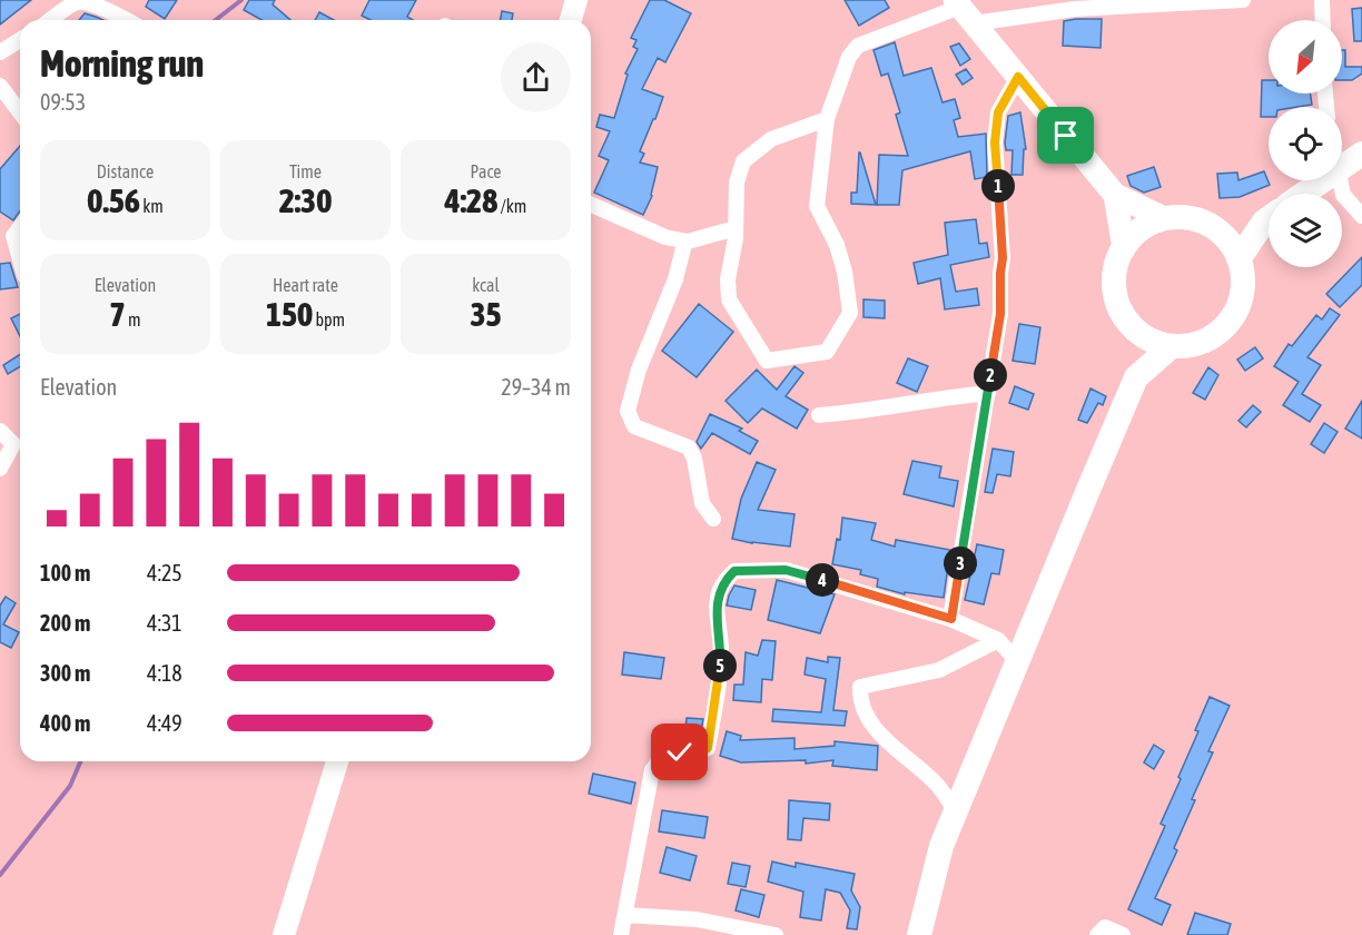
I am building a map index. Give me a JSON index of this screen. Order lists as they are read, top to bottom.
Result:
{
  "north": "bottom left",
  "page": {
    "heading": ["Morning run", "09:53"],
    "stats": [
      ["Distance", "0.56 km"],
      ["Time", "2:30"],
      ["Pace", "4:28 /km"],
      ["Elevation", "7 m"],
      ["Heart rate", "150 bpm"],
      ["kcal", "35"]
    ],
    "pins": [
      "1",
      "2",
      "3",
      "4",
      "5"
    ],
    "chart": ["Elevation", "29–34 m"],
    "list": [
      {
        "name": "100 m",
        "note": "4:25"
      },
      {
        "name": "200 m",
        "note": "4:31"
      },
      {
        "name": "300 m",
        "note": "4:18"
      },
      {
        "name": "400 m",
        "note": "4:49"
      }
    ]
  }
}
